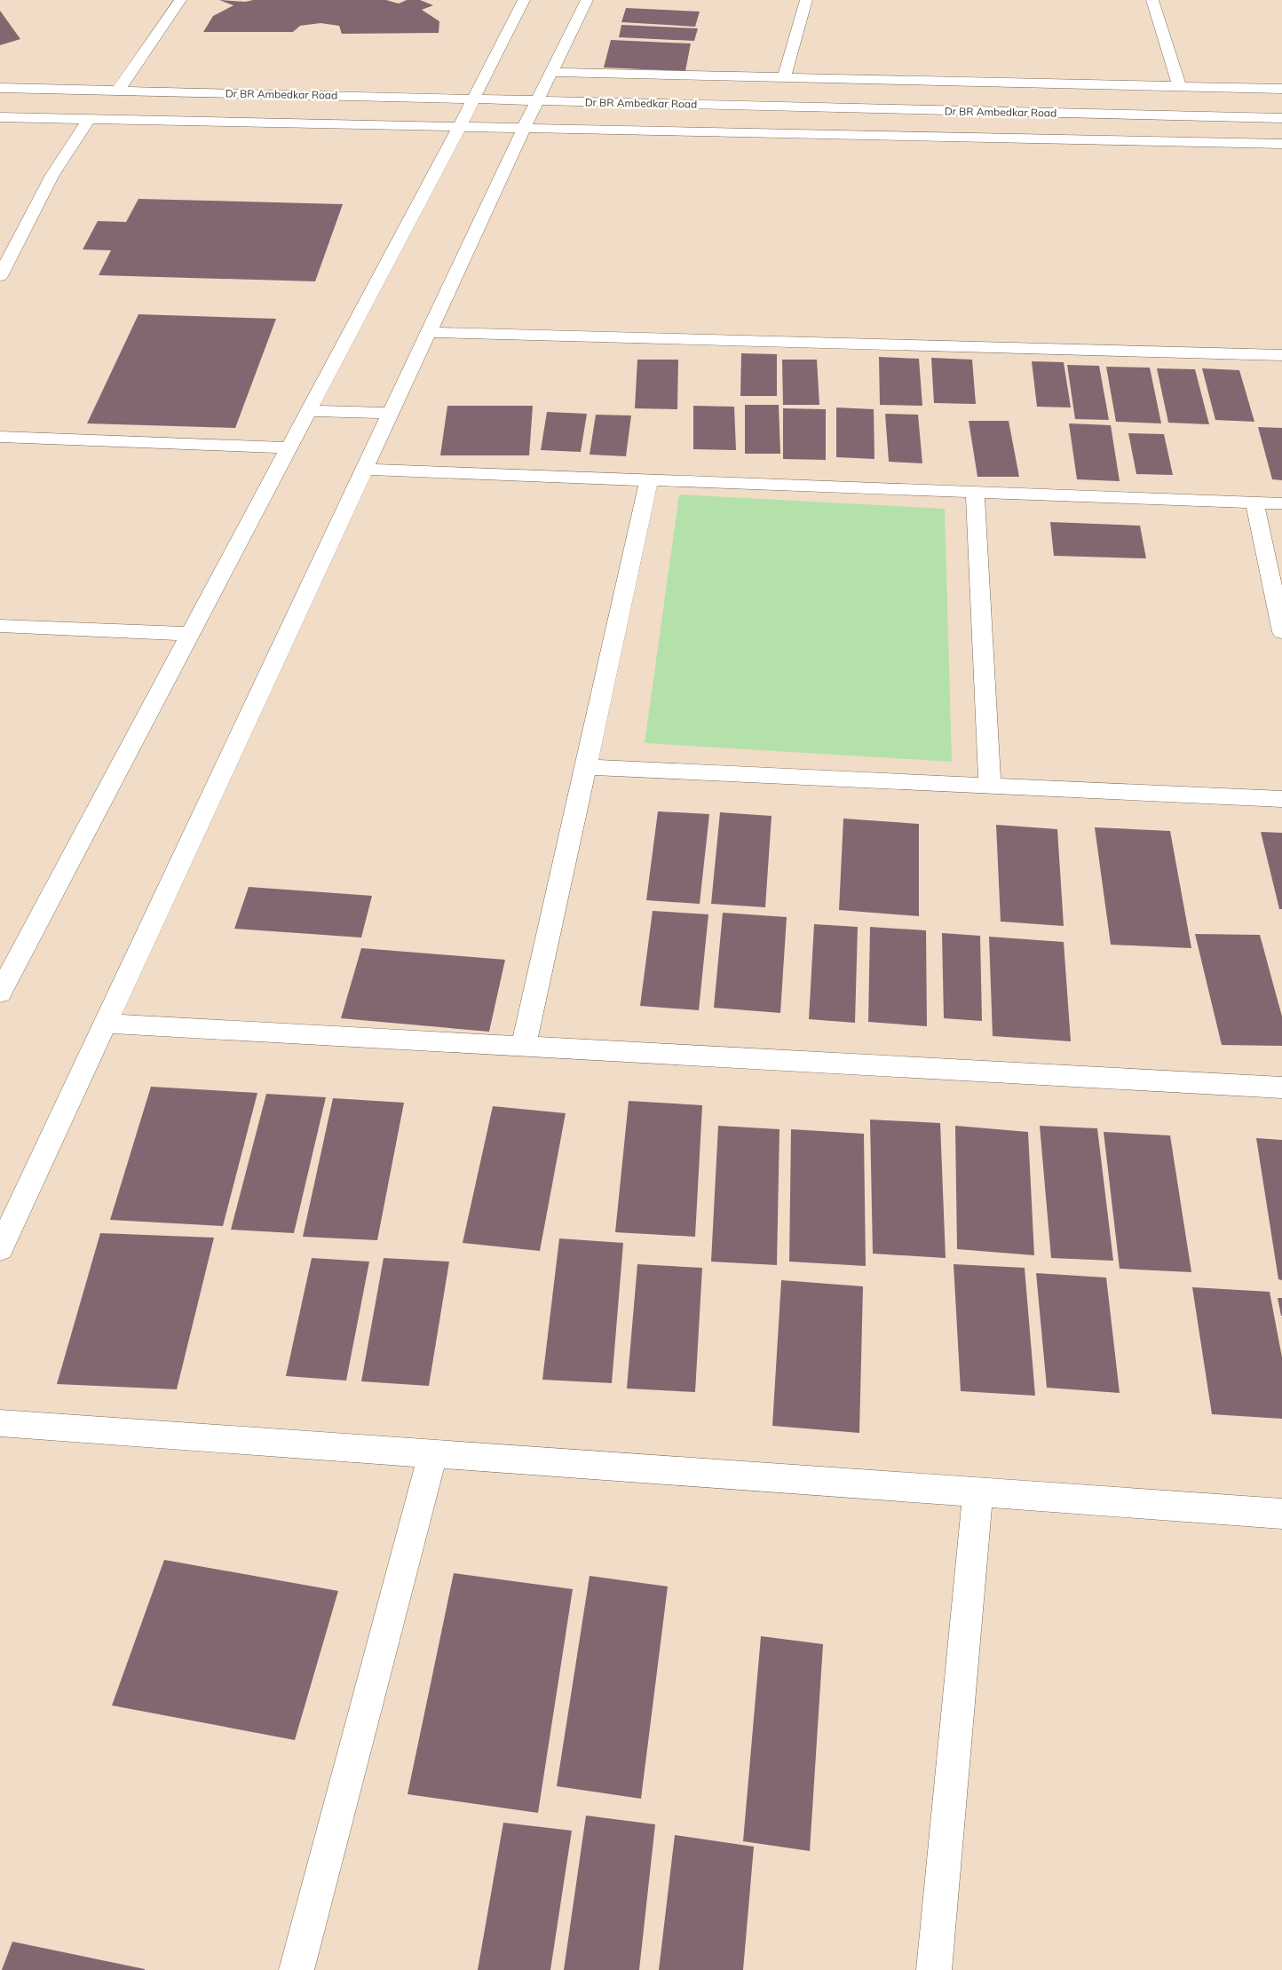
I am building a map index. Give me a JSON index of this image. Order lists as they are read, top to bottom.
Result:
{
  "streets": {
    "street": ["Dr BR Ambedkar Road"]
  }
}
